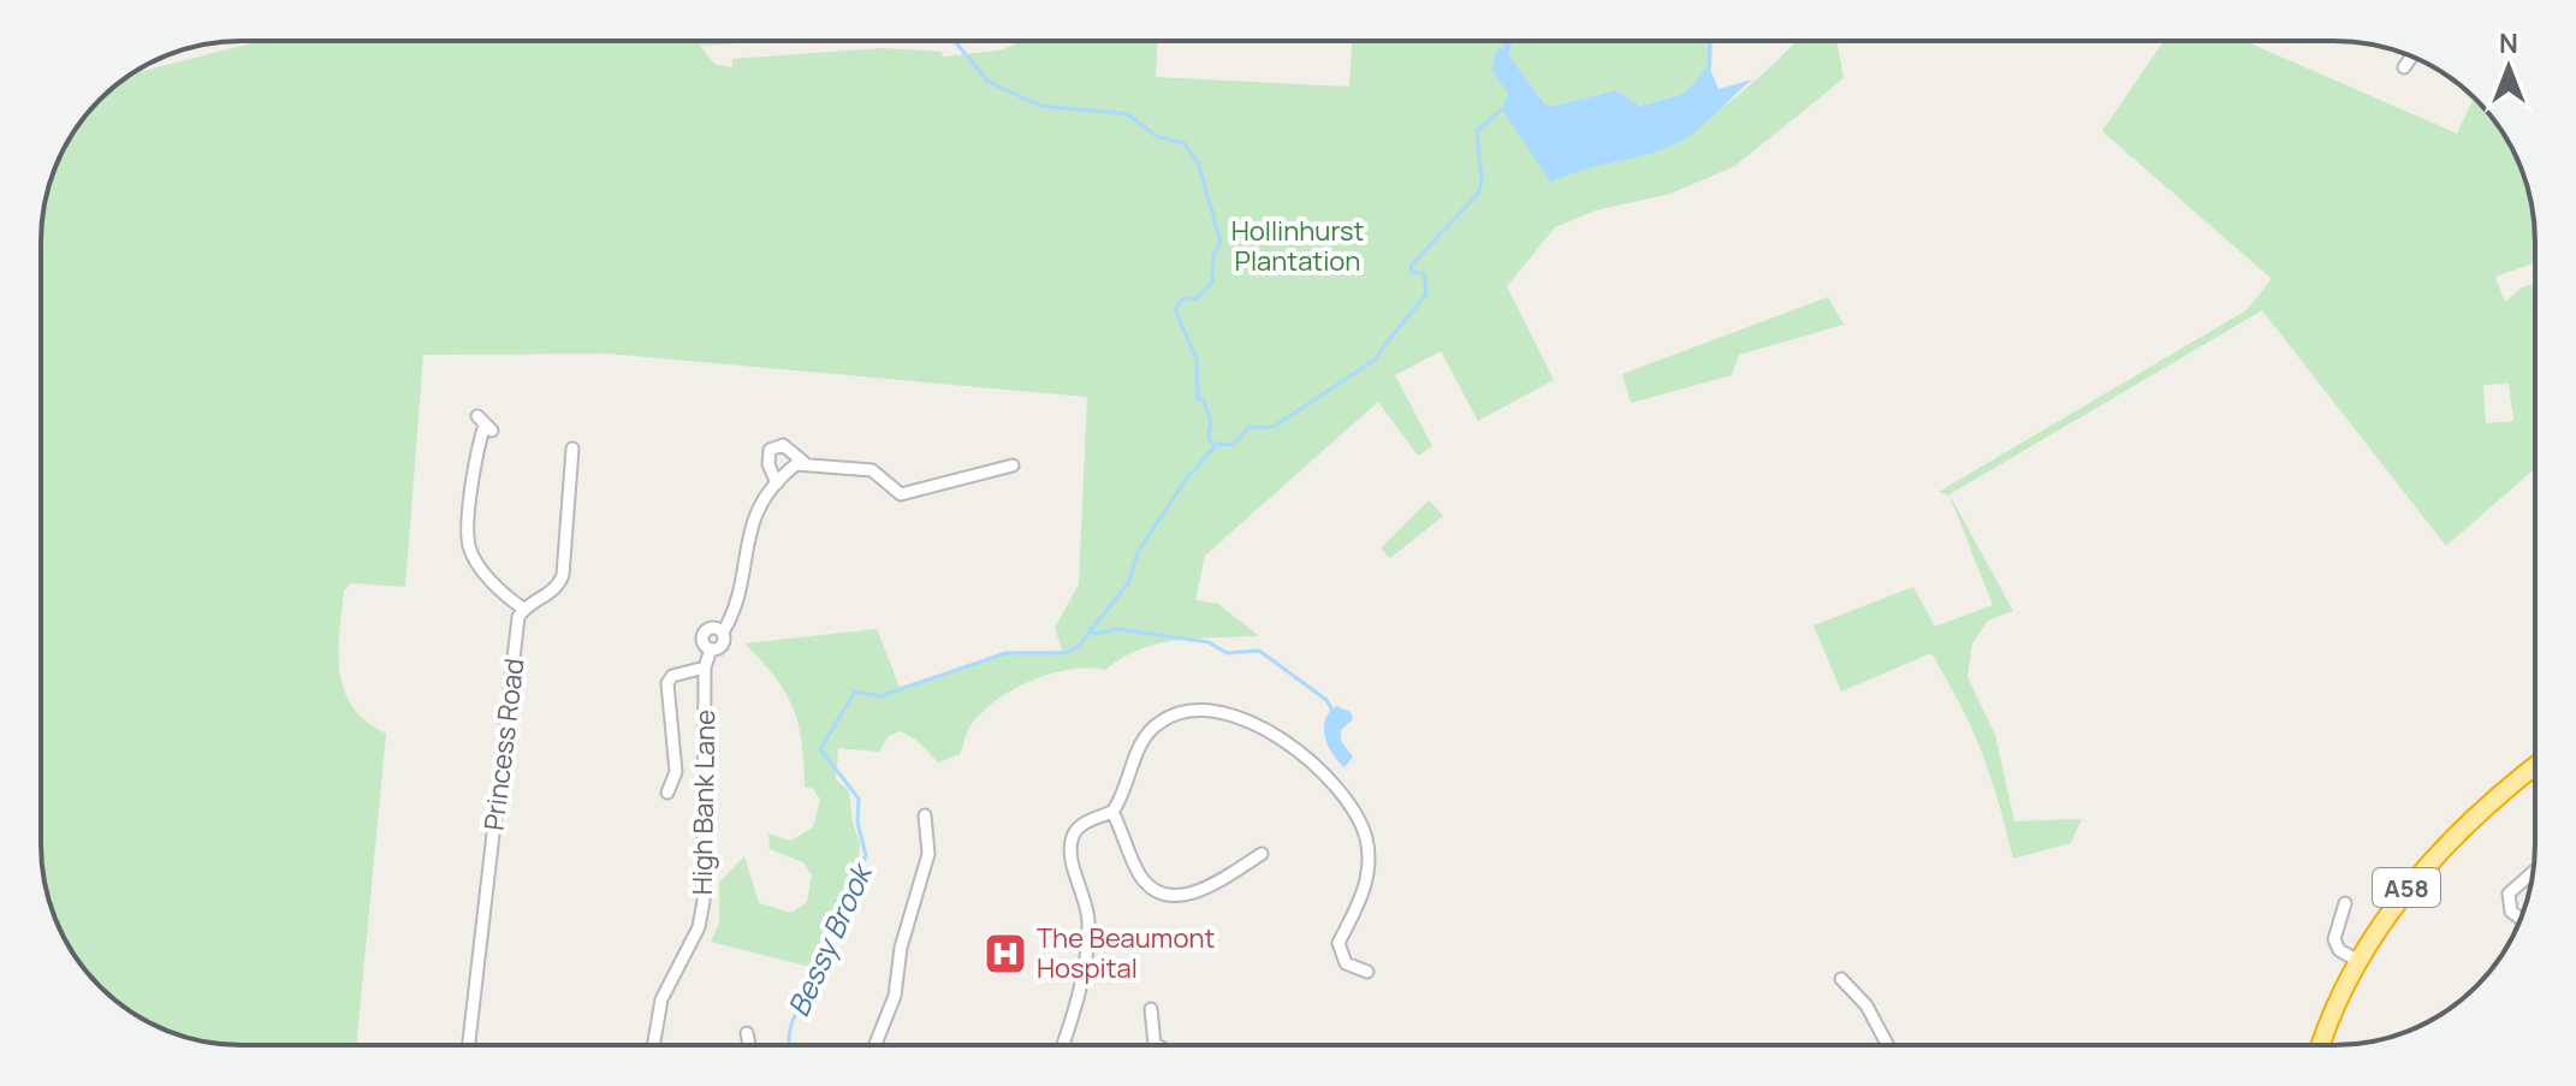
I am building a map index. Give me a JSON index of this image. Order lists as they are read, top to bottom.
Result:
{
  "streets": {
    "highway": ["A58"],
    "street": ["Princess Road", "High Bank Lane"]
  },
  "water": ["Bessy Brook"],
  "parks": ["Hollinhurst Plantation"],
  "places": {
    "hospital": ["The Beaumont Hospital"]
  },
  "north": "top"
}
